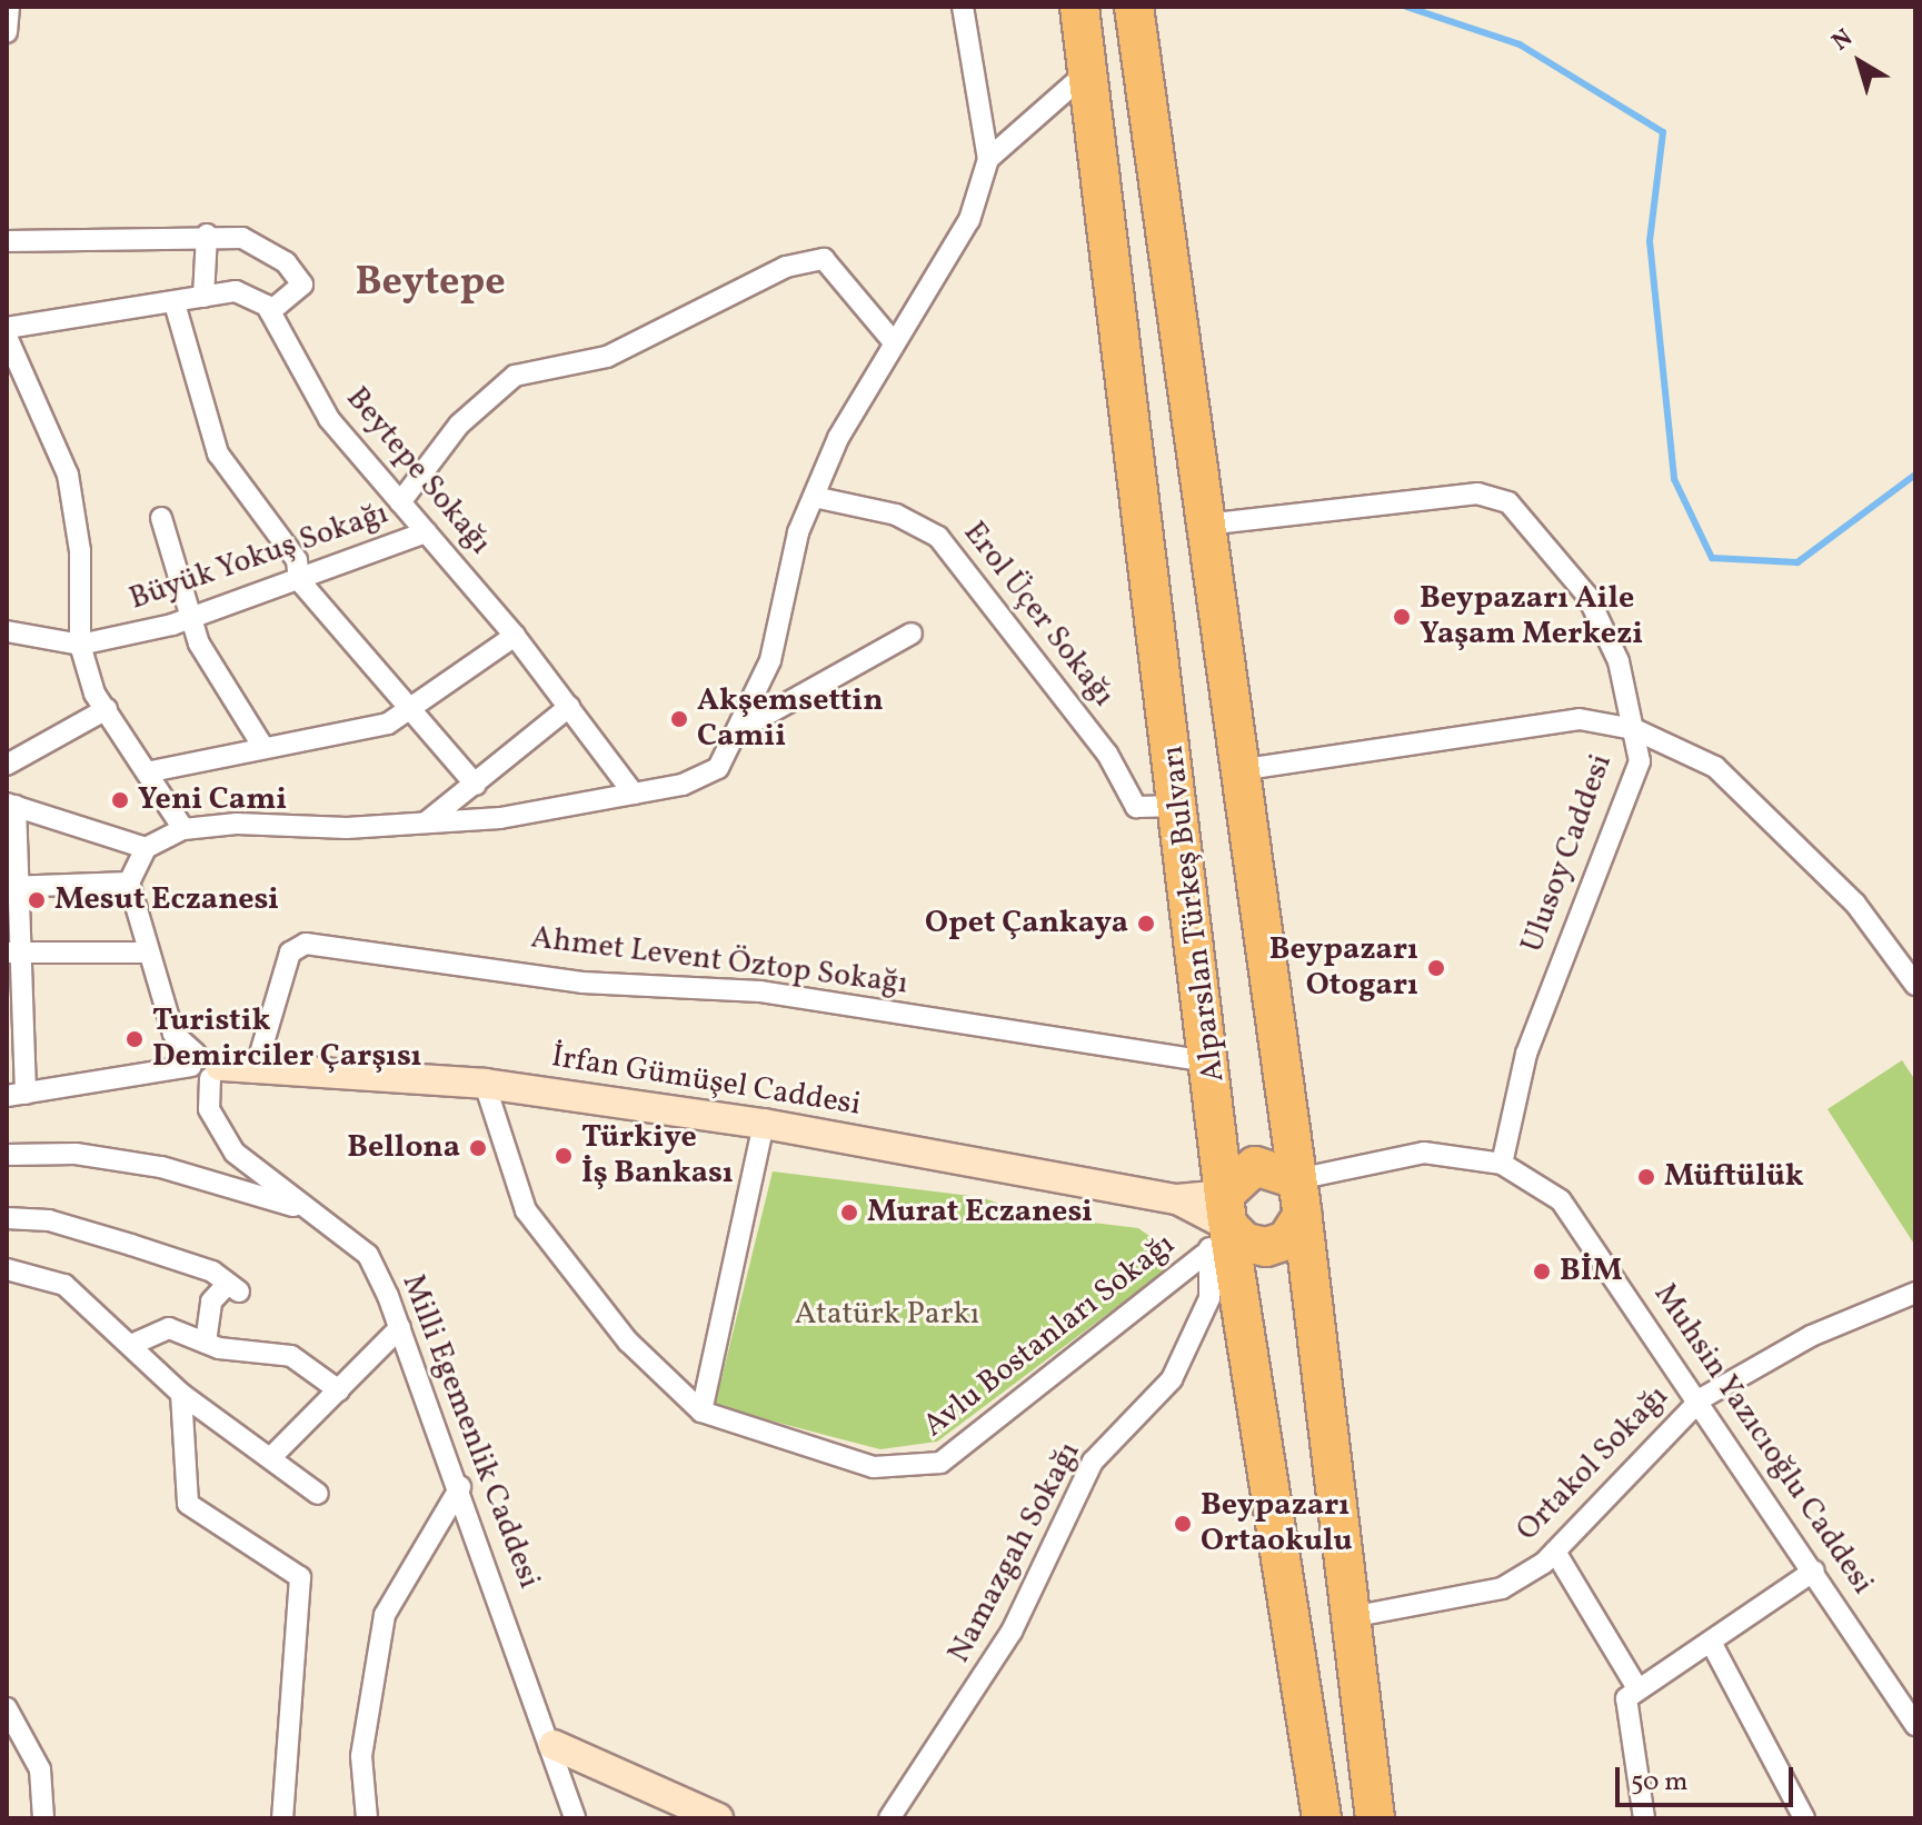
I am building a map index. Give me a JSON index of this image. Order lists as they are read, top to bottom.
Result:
{
  "streets": {
    "highway": ["Alparslan Türkeş Bulvarı"],
    "street": [
      "Beytepe Sokağı",
      "Büyük Yokuş Sokağı",
      "Erol Üçer Sokağı",
      "Ulusoy Caddesi",
      "Ahmet Levent Öztop Sokağı",
      "İrfan Gümüşel Caddesi",
      "Avlu Bostanları Sokağı",
      "Milli Egemenlik Caddesi",
      "Muhsin Yazıcıoğlu Caddesi",
      "Ortakol Sokağı",
      "Namazgah Sokağı"
    ]
  },
  "crossings": [
    ["Beytepe Sokağı", "Büyük Yokuş Sokağı"],
    ["Erol Üçer Sokağı", "Alparslan Türkeş Bulvarı"],
    ["Ulusoy Caddesi", "Muhsin Yazıcıoğlu Caddesi"],
    ["Alparslan Türkeş Bulvarı", "Ahmet Levent Öztop Sokağı"],
    ["Alparslan Türkeş Bulvarı", "İrfan Gümüşel Caddesi"],
    ["Alparslan Türkeş Bulvarı", "Muhsin Yazıcıoğlu Caddesi"],
    ["Alparslan Türkeş Bulvarı", "Ortakol Sokağı"],
    ["Ahmet Levent Öztop Sokağı", "İrfan Gümüşel Caddesi"],
    ["İrfan Gümüşel Caddesi", "Avlu Bostanları Sokağı"],
    ["İrfan Gümüşel Caddesi", "Milli Egemenlik Caddesi"],
    ["İrfan Gümüşel Caddesi", "Muhsin Yazıcıoğlu Caddesi"],
    ["Avlu Bostanları Sokağı", "Namazgah Sokağı"],
    ["Muhsin Yazıcıoğlu Caddesi", "Ortakol Sokağı"]
  ],
  "districts": ["Beytepe"],
  "parks": ["Atatürk Parkı"],
  "places": [
    "Beypazarı Aile Yaşam Merkezi",
    "Akşemsettin Camii",
    "Yeni Cami",
    "Mesut Eczanesi",
    "Opet Çankaya",
    "Beypazarı Otogarı",
    "Turistik Demirciler Çarşısı",
    "Bellona",
    "Türkiye İş Bankası",
    "Müftülük",
    "Murat Eczanesi",
    "BİM",
    "Beypazarı Ortaokulu"
  ],
  "scale_bar": "50 m",
  "north": "top left"
}
